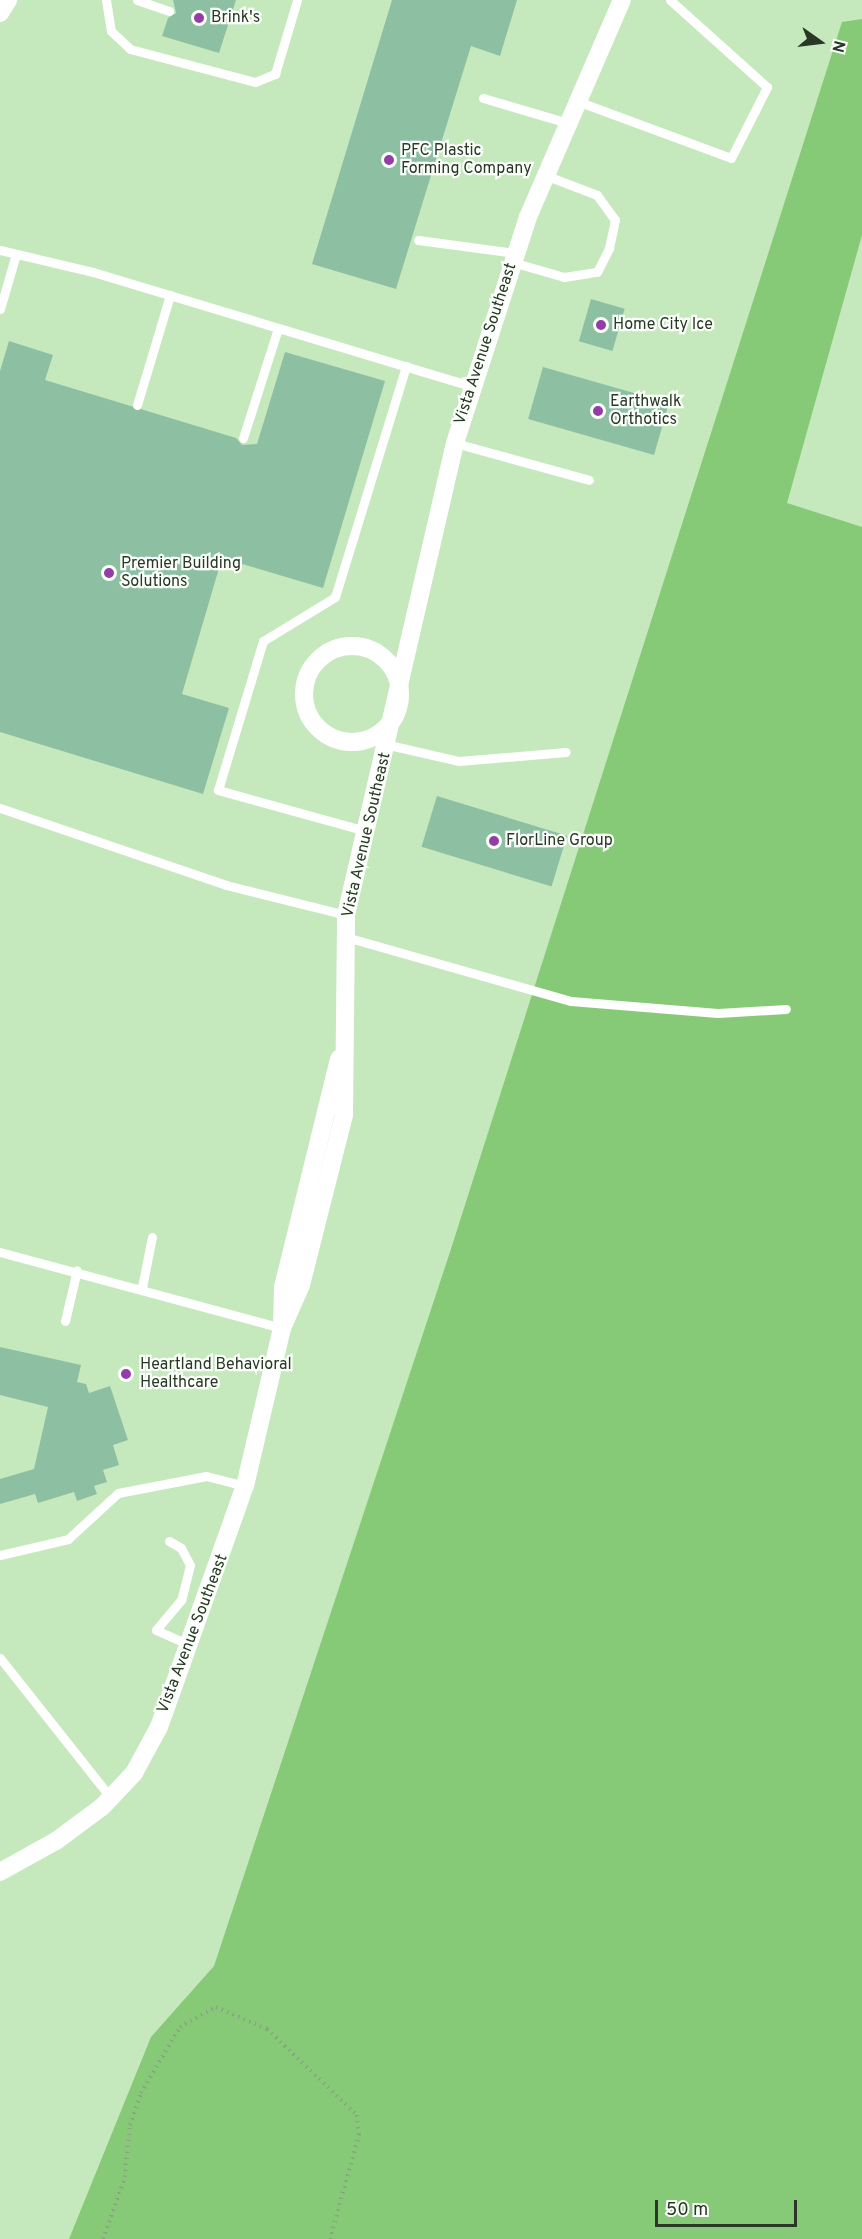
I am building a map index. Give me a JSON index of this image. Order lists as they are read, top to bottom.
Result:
{
  "streets": {
    "street": ["Vista Avenue Southeast"]
  },
  "places": [
    "Brink's",
    "PFC Plastic Forming Company",
    "Home City Ice",
    "Earthwalk Orthotics",
    "Premier Building Solutions",
    "FlorLine Group",
    "Heartland Behavioral Healthcare"
  ],
  "scale_bar": "50 m",
  "north": "right"
}
